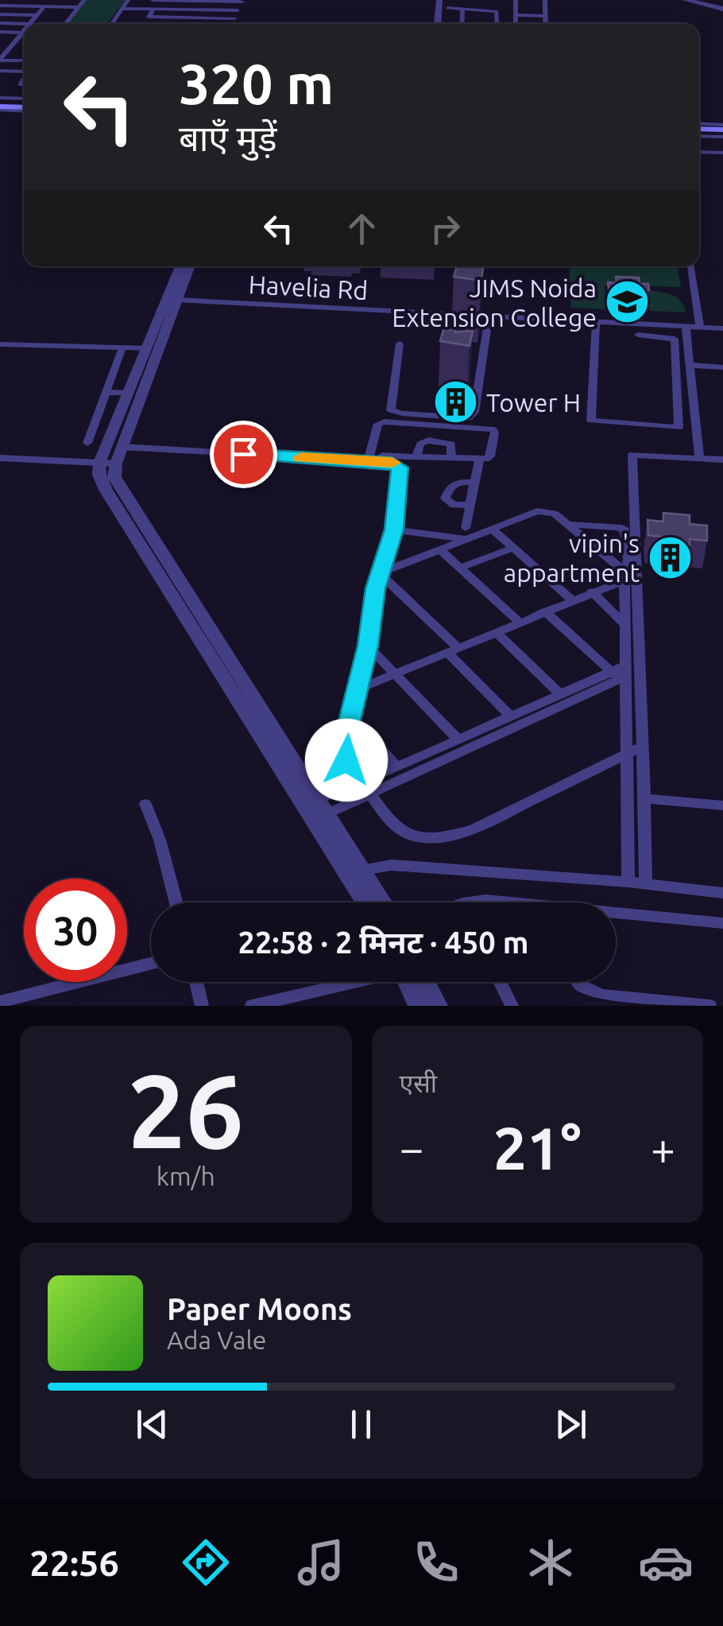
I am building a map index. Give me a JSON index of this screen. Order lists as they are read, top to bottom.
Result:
{
  "streets": {
    "street": ["Havelia Rd"]
  },
  "places": {
    "school or university": ["JIMS Noida Extension College"],
    "building": ["Tower H", "vipin's appartment"]
  },
  "page": {
    "turn": ["320 m", "बाएँ मुड़ें"],
    "limit": "30",
    "trip": "22:58 · 2 मिनट · 450 m",
    "tile": [
      ["26", "km/h"],
      "एसी"
    ],
    "heat": ["−", "21°", "+"],
    "song": ["Paper Moons", "Ada Vale"],
    "tabs": "22:56"
  }
}
